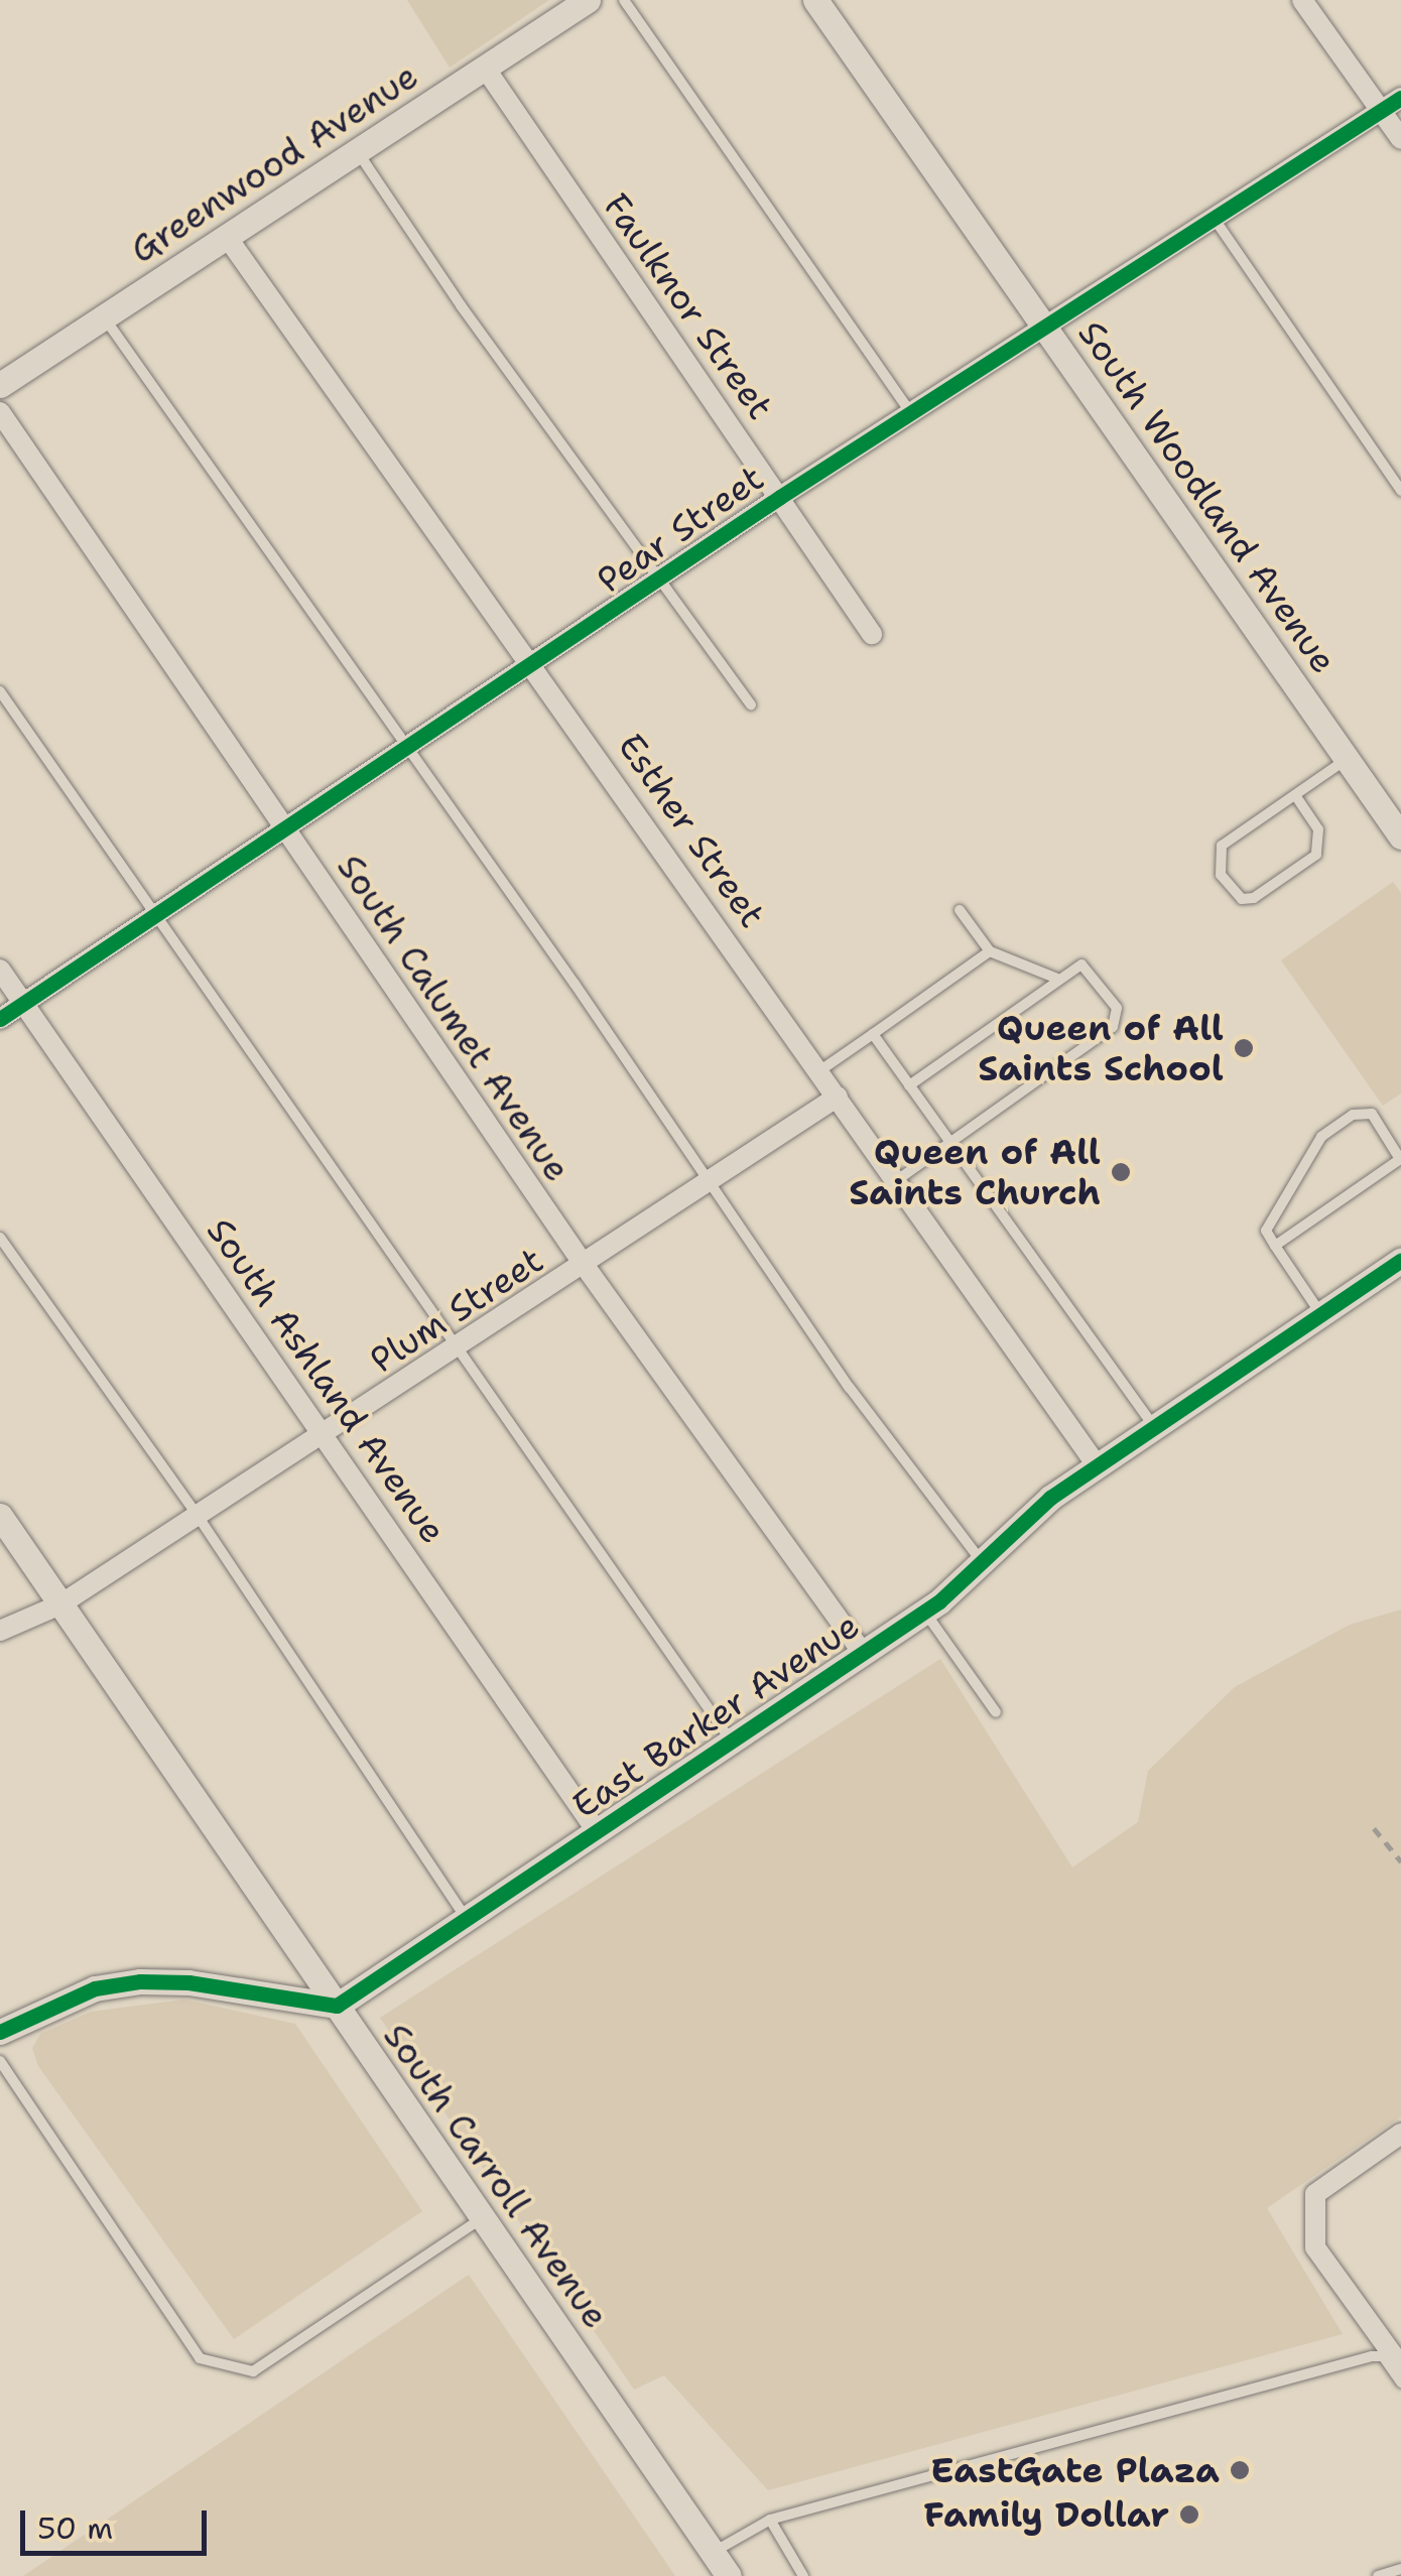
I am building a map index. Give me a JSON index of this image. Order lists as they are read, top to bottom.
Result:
{
  "streets": {
    "street": [
      "Greenwood Avenue",
      "Faulknor Street",
      "South Woodland Avenue",
      "Pear Street",
      "Esther Street",
      "South Calumet Avenue",
      "Plum Street",
      "South Ashland Avenue",
      "East Barker Avenue",
      "South Carroll Avenue"
    ]
  },
  "crossings": [
    ["Greenwood Avenue", "Faulknor Street"],
    ["Greenwood Avenue", "Esther Street"],
    ["Faulknor Street", "Pear Street"],
    ["South Woodland Avenue", "Pear Street"],
    ["Pear Street", "Esther Street"],
    ["Pear Street", "South Calumet Avenue"],
    ["Pear Street", "South Ashland Avenue"],
    ["Esther Street", "Plum Street"],
    ["Esther Street", "East Barker Avenue"],
    ["South Calumet Avenue", "Plum Street"],
    ["South Calumet Avenue", "East Barker Avenue"],
    ["Plum Street", "South Ashland Avenue"],
    ["Plum Street", "South Carroll Avenue"],
    ["South Ashland Avenue", "East Barker Avenue"],
    ["East Barker Avenue", "South Carroll Avenue"]
  ],
  "places": [
    "Queen of All Saints School",
    "Queen of All Saints Church",
    "EastGate Plaza",
    "Family Dollar"
  ],
  "scale_bar": "50 m"
}
